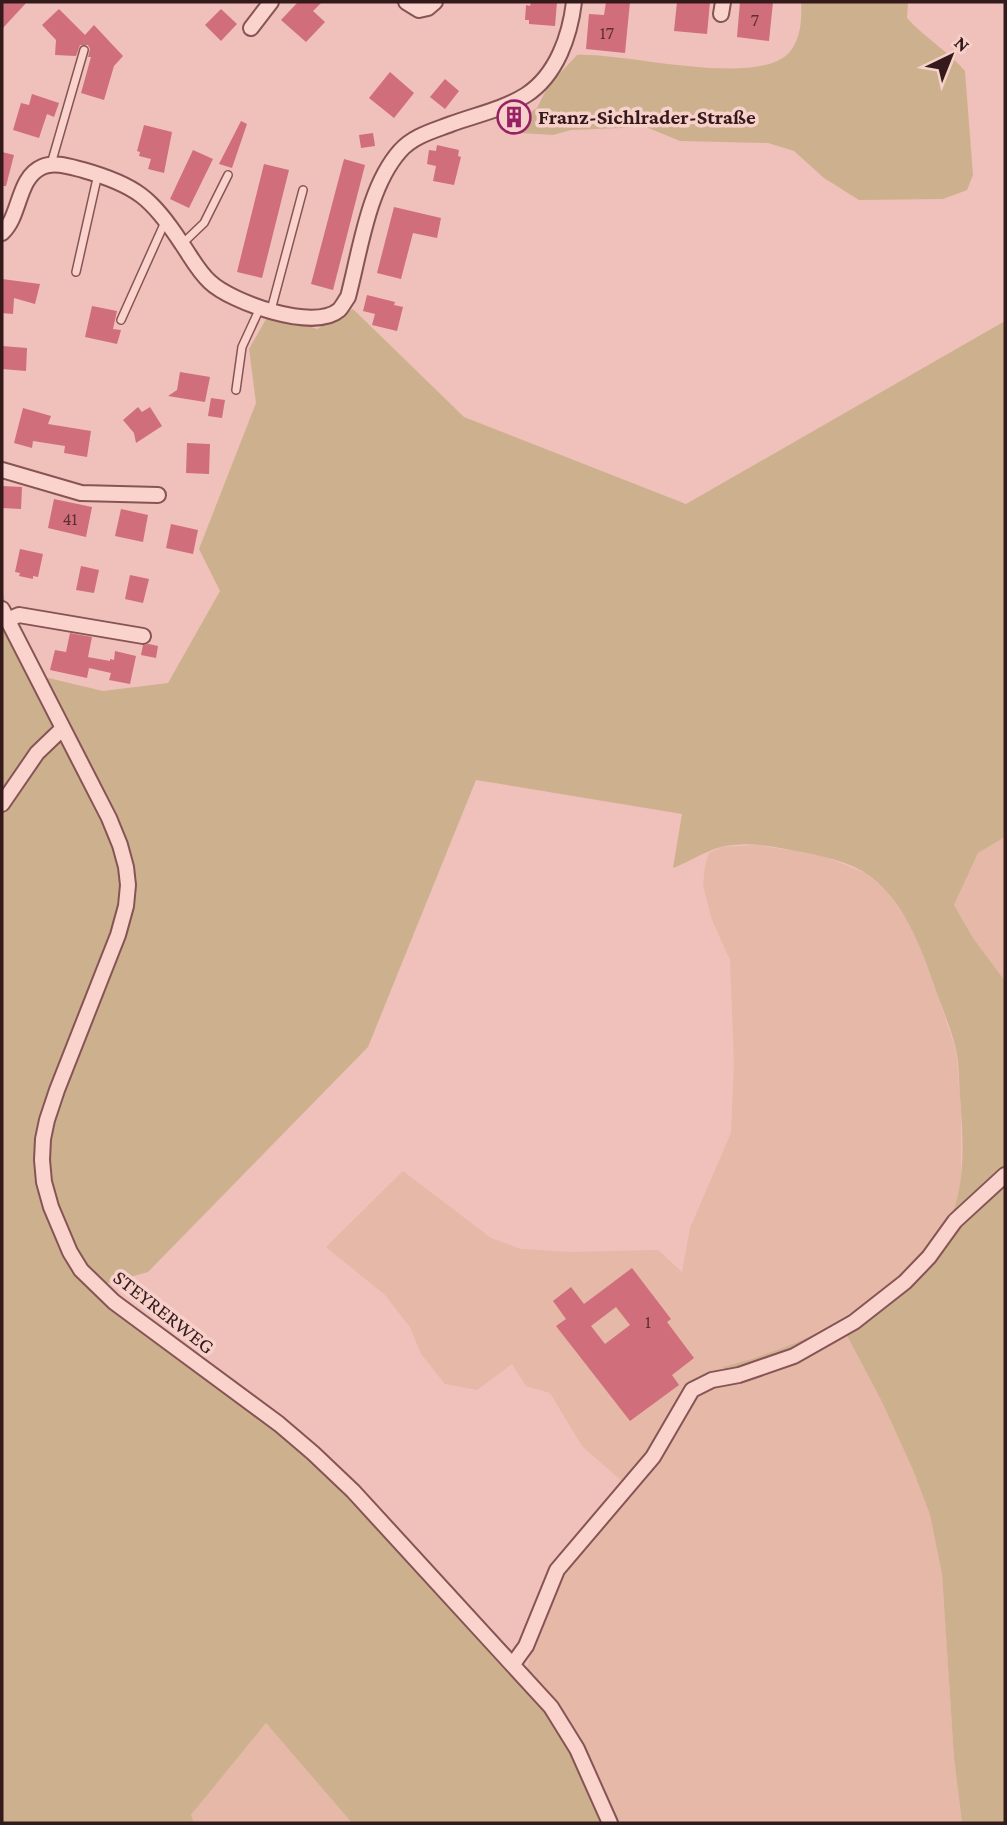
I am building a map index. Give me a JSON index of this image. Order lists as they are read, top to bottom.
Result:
{
  "streets": {
    "street": ["STEYRERWEG"]
  },
  "places": {
    "building": ["Franz-Sichlrader-Straße"]
  },
  "house_numbers": [
    "7",
    "17",
    "41",
    "1"
  ],
  "north": "top right"
}
